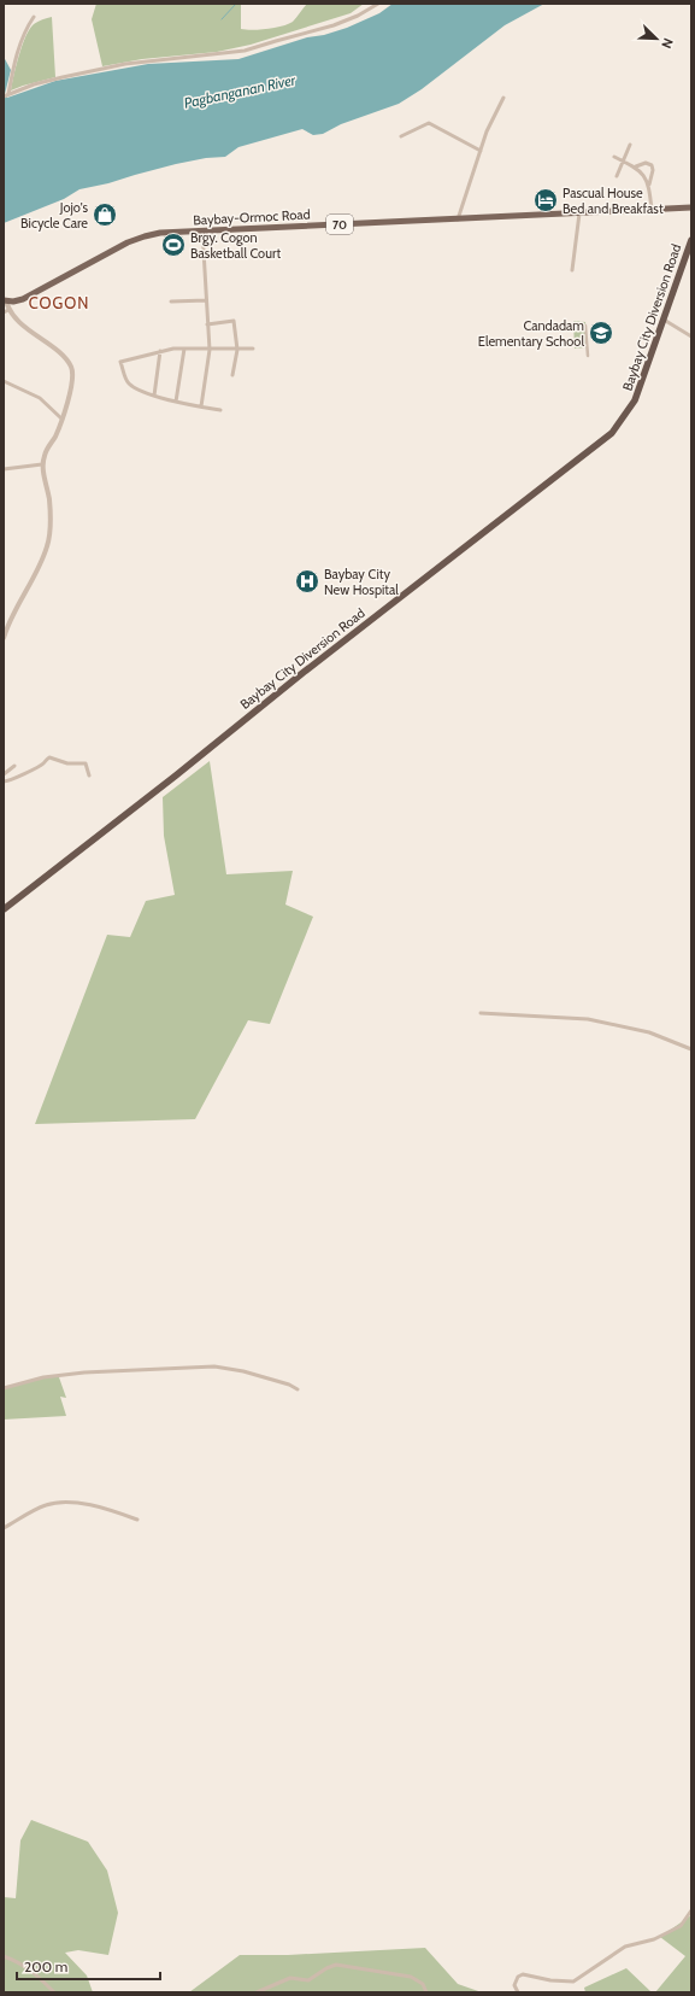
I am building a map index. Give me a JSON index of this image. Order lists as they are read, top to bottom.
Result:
{
  "streets": {
    "highway": ["Baybay City Diversion Road"],
    "main road": ["Baybay-Ormoc Road", "70"]
  },
  "districts": ["COGON"],
  "water": ["Pagbanganan River"],
  "places": {
    "hotel": ["Pascual House Bed and Breakfast"],
    "shop": ["Jojo's Bicycle Care"],
    "sports": ["Brgy. Cogon Basketball Court"],
    "school or university": ["Candadam Elementary School"],
    "hospital": ["Baybay City New Hospital"]
  },
  "scale_bar": "200 m",
  "north": "bottom right"
}
